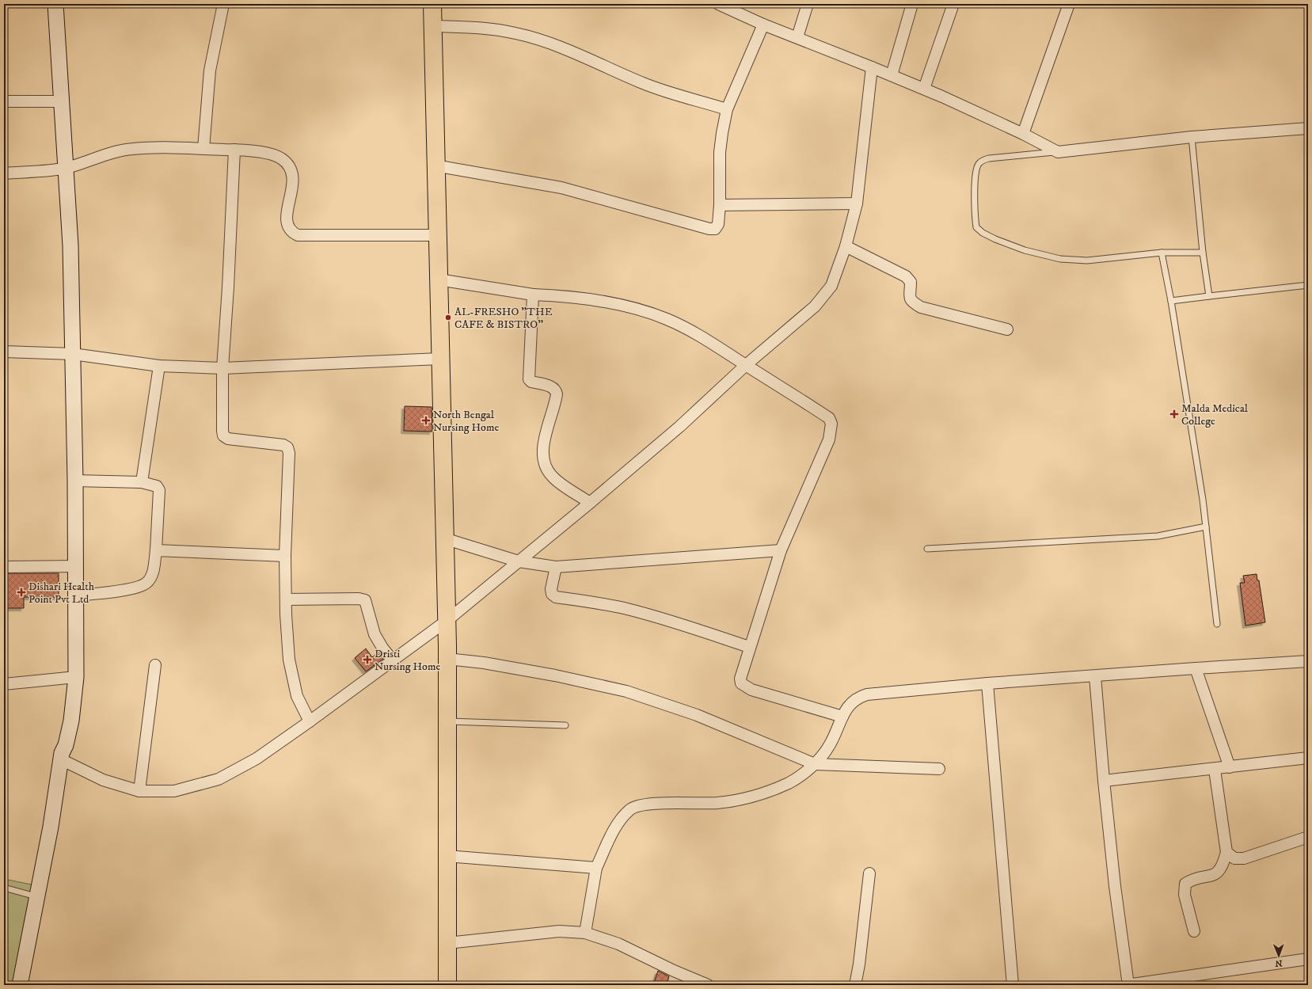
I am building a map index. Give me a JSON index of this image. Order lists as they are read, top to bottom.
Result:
{
  "places": {
    "other": ["AL-FRESHO \"THE CAFE & BISTRO\""],
    "health": [
      "Malda Medical College",
      "North Bengal Nursing Home",
      "Dishari Health Point Pvt Ltd",
      "Dristi Nursing Home"
    ]
  },
  "north": "bottom"
}
